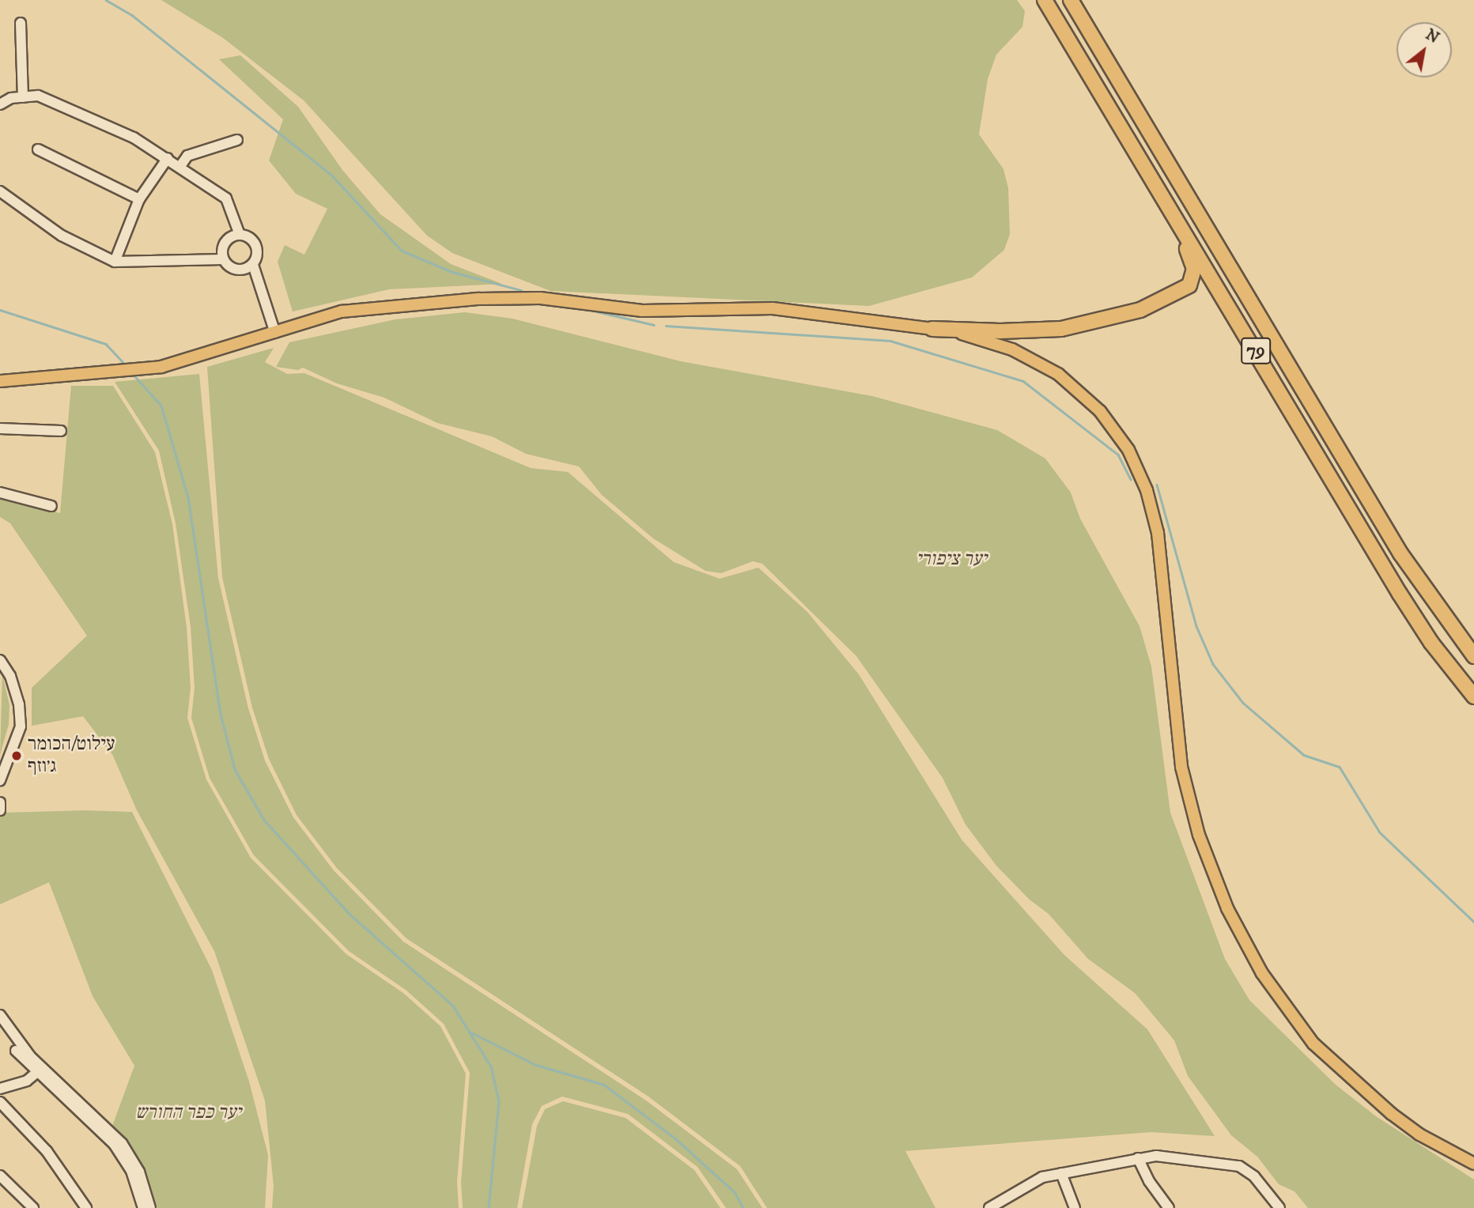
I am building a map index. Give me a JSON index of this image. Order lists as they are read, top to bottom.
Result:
{
  "streets": {
    "highway": ["79"]
  },
  "parks": ["יער ציפורי", "יער כפר החורש"],
  "places": ["עילוט/הכומר ג׳וזף"],
  "north": "top right"
}
